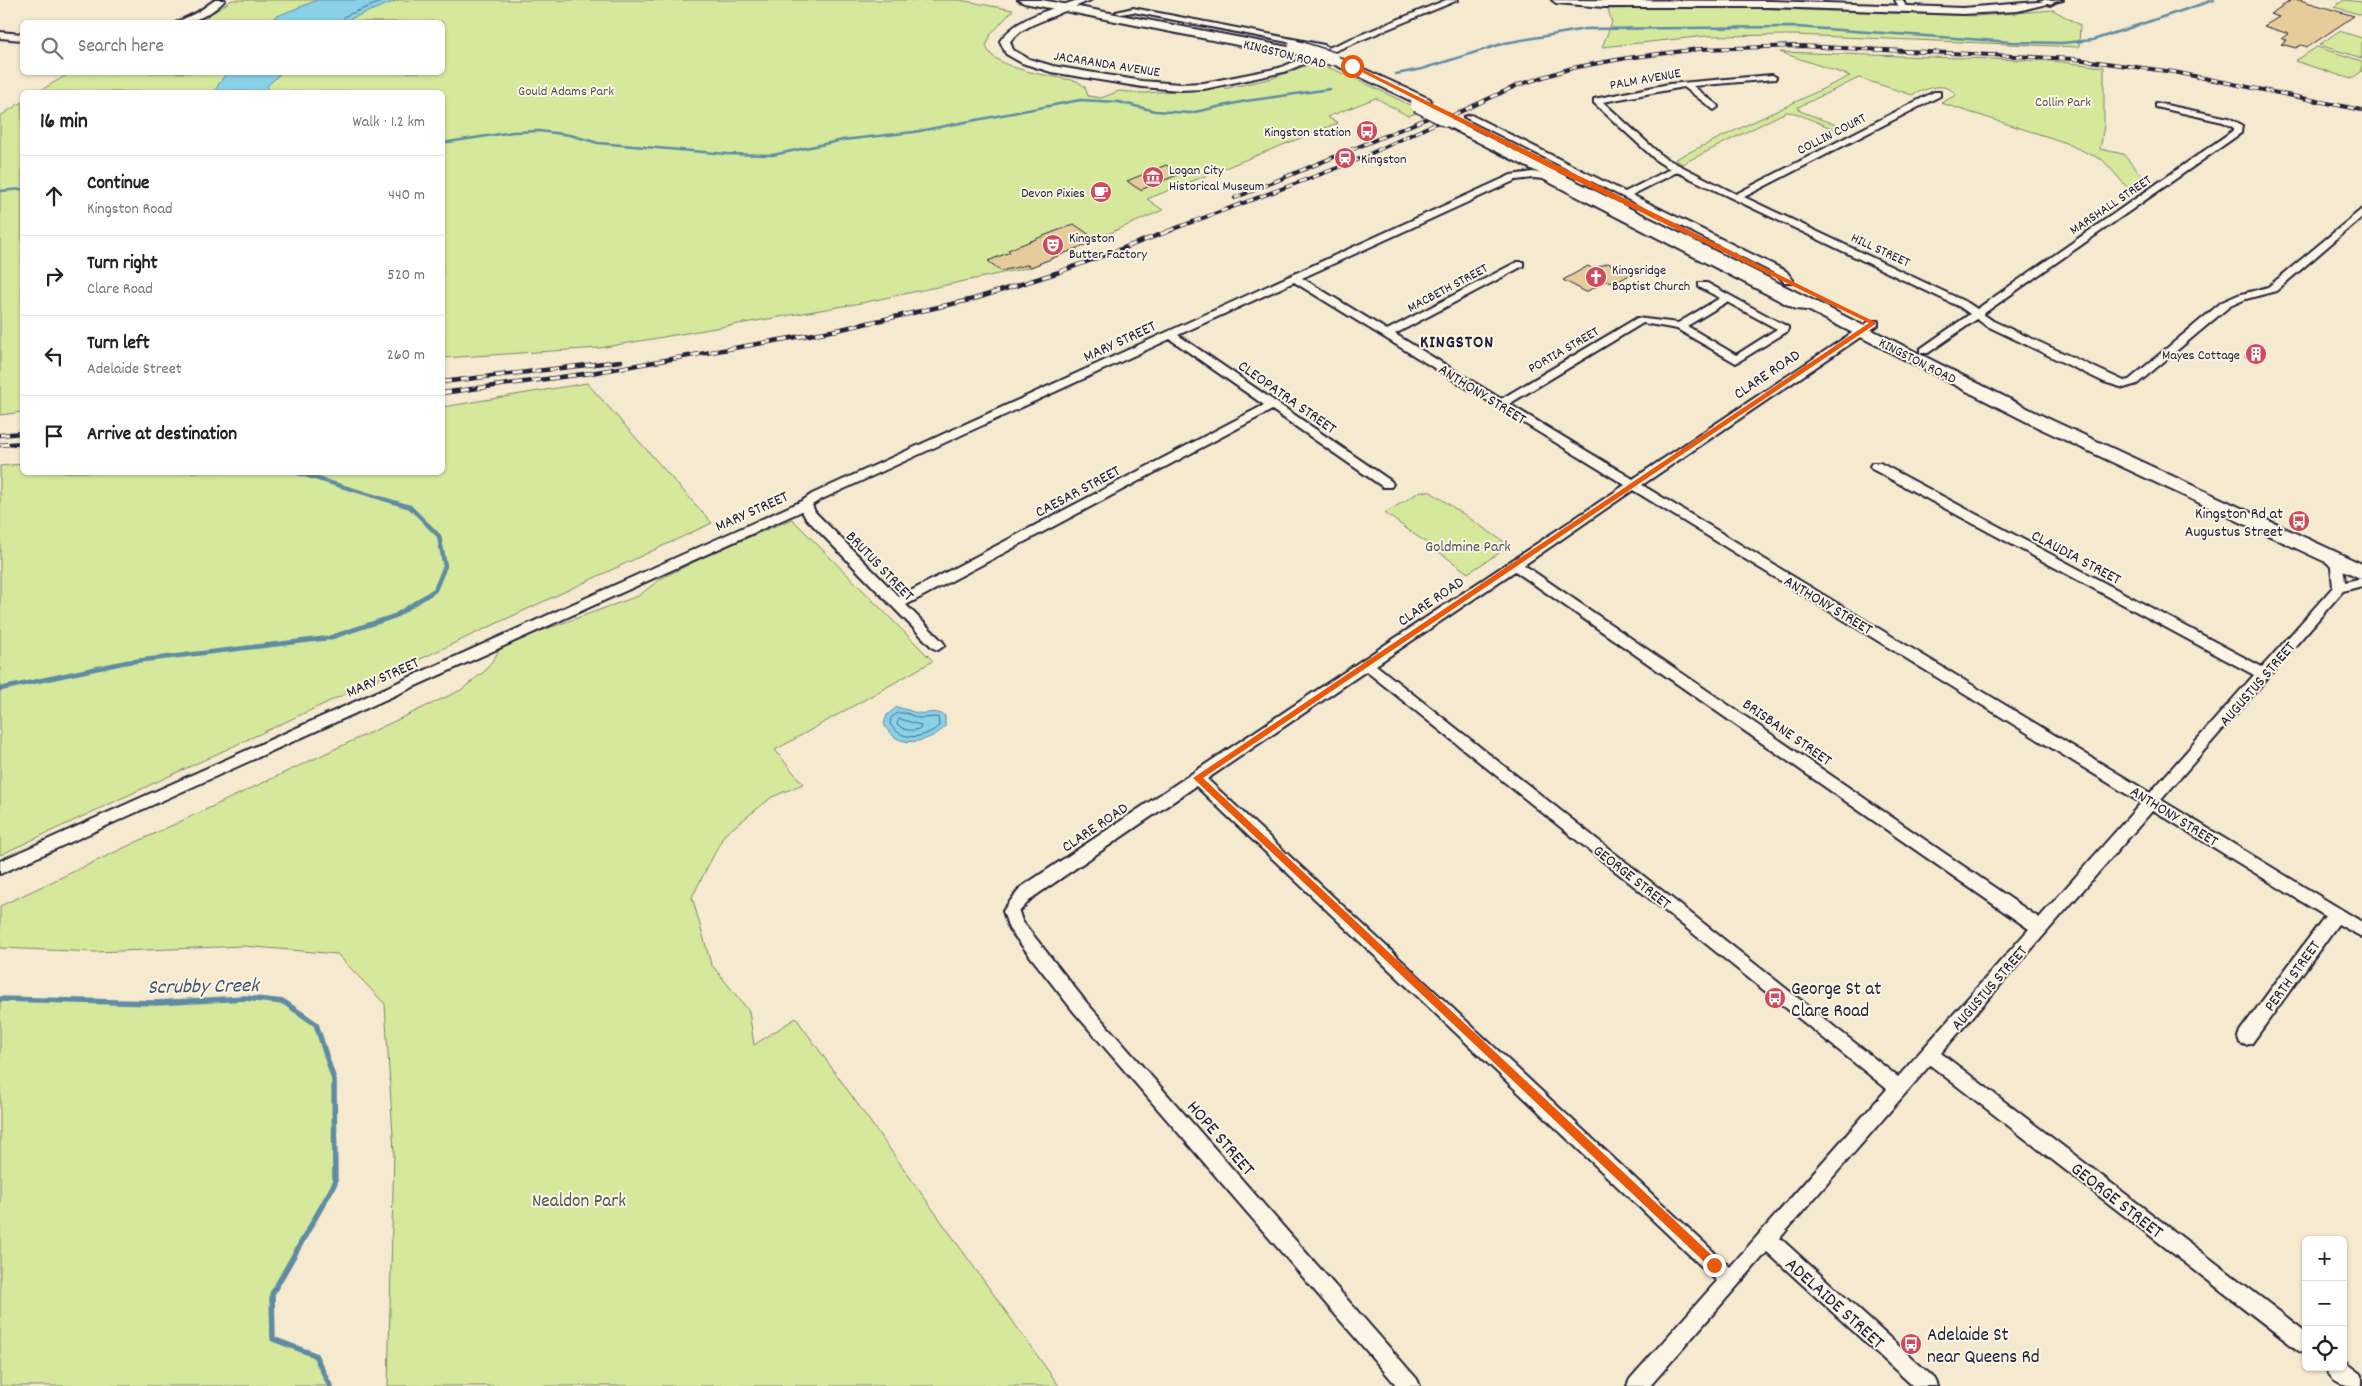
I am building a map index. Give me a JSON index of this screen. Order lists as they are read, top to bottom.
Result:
{
  "streets": {
    "main road": ["KINGSTON ROAD"],
    "street": [
      "JACARANDA AVENUE",
      "PALM AVENUE",
      "COLLIN COURT",
      "MARSHALL STREET",
      "HILL STREET",
      "MACBETH STREET",
      "MARY STREET",
      "PORTIA STREET",
      "CLARE ROAD",
      "ANTHONY STREET",
      "CLEOPATRA STREET",
      "CAESAR STREET",
      "CLAUDIA STREET",
      "BRUTUS STREET",
      "AUGUSTUS STREET",
      "BRISBANE STREET",
      "GEORGE STREET",
      "PERTH STREET",
      "HOPE STREET",
      "ADELAIDE STREET"
    ]
  },
  "crossings": [
    ["KINGSTON ROAD", "JACARANDA AVENUE"],
    ["KINGSTON ROAD", "MARSHALL STREET"],
    ["KINGSTON ROAD", "MARY STREET"],
    ["KINGSTON ROAD", "CLARE ROAD"],
    ["PALM AVENUE", "HILL STREET"],
    ["COLLIN COURT", "HILL STREET"],
    ["MARSHALL STREET", "HILL STREET"],
    ["MACBETH STREET", "ANTHONY STREET"],
    ["MARY STREET", "ANTHONY STREET"],
    ["MARY STREET", "CLEOPATRA STREET"],
    ["MARY STREET", "BRUTUS STREET"],
    ["PORTIA STREET", "ANTHONY STREET"],
    ["CLARE ROAD", "ANTHONY STREET"],
    ["CLARE ROAD", "BRISBANE STREET"],
    ["CLARE ROAD", "GEORGE STREET"],
    ["CLARE ROAD", "HOPE STREET"],
    ["ANTHONY STREET", "AUGUSTUS STREET"],
    ["ANTHONY STREET", "PERTH STREET"],
    ["CLEOPATRA STREET", "CAESAR STREET"],
    ["CAESAR STREET", "BRUTUS STREET"],
    ["CLAUDIA STREET", "AUGUSTUS STREET"],
    ["AUGUSTUS STREET", "BRISBANE STREET"],
    ["AUGUSTUS STREET", "GEORGE STREET"],
    ["AUGUSTUS STREET", "ADELAIDE STREET"]
  ],
  "districts": ["KINGSTON"],
  "water": ["Scrubby Creek"],
  "parks": [
    "Gould Adams Park",
    "Collin Park",
    "Goldmine Park",
    "Nealdon Park"
  ],
  "places": {
    "bus stop": [
      "Kingston station",
      "Kingston Rd at Augustus Street",
      "George St at Clare Road",
      "Adelaide St near Queens Rd"
    ],
    "station": ["Kingston"],
    "museum": ["Logan City Historical Museum"],
    "cafe": ["Devon Pixies"],
    "theatre": ["Kingston Butter Factory"],
    "church": ["Kingsridge Baptist Church"],
    "building": ["Mayes Cottage"]
  },
  "page": {
    "search": "Search here",
    "heading": ["16 min", "Walk · 1.2 km"],
    "list": [
      ["Continue", "Kingston Road", "440 m"],
      ["Turn right", "Clare Road", "520 m"],
      ["Turn left", "Adelaide Street", "260 m"],
      "Arrive at destination"
    ],
    "map_buttons": ["+", "−"]
  }
}
